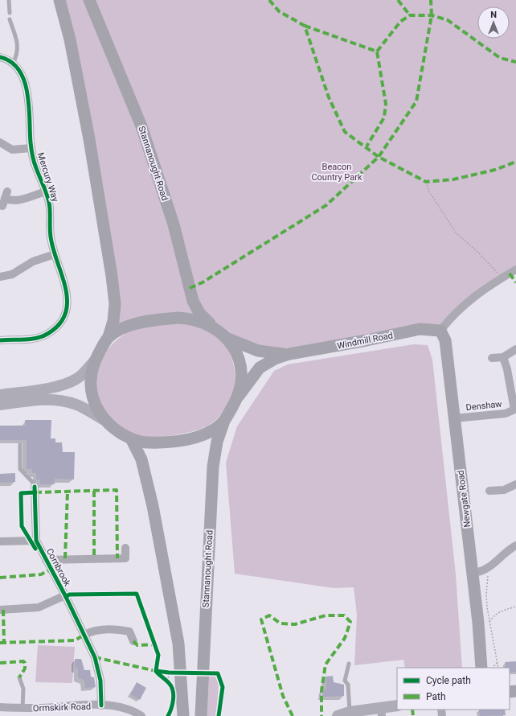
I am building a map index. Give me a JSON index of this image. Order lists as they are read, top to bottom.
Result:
{
  "streets": {
    "main road": ["Stannanought Road", "Windmill Road", "Newgate Road"],
    "street": [
      "Mercury Way",
      "Denshaw",
      "Cornbrook",
      "Ormskirk Road"
    ]
  },
  "crossings": [
    ["Stannanought Road", "Windmill Road"],
    ["Windmill Road", "Newgate Road"],
    ["Denshaw", "Newgate Road"],
    ["Cornbrook", "Ormskirk Road"]
  ],
  "parks": ["Beacon Country Park"],
  "legend": ["Cycle path", "Path"],
  "north": "top"
}
